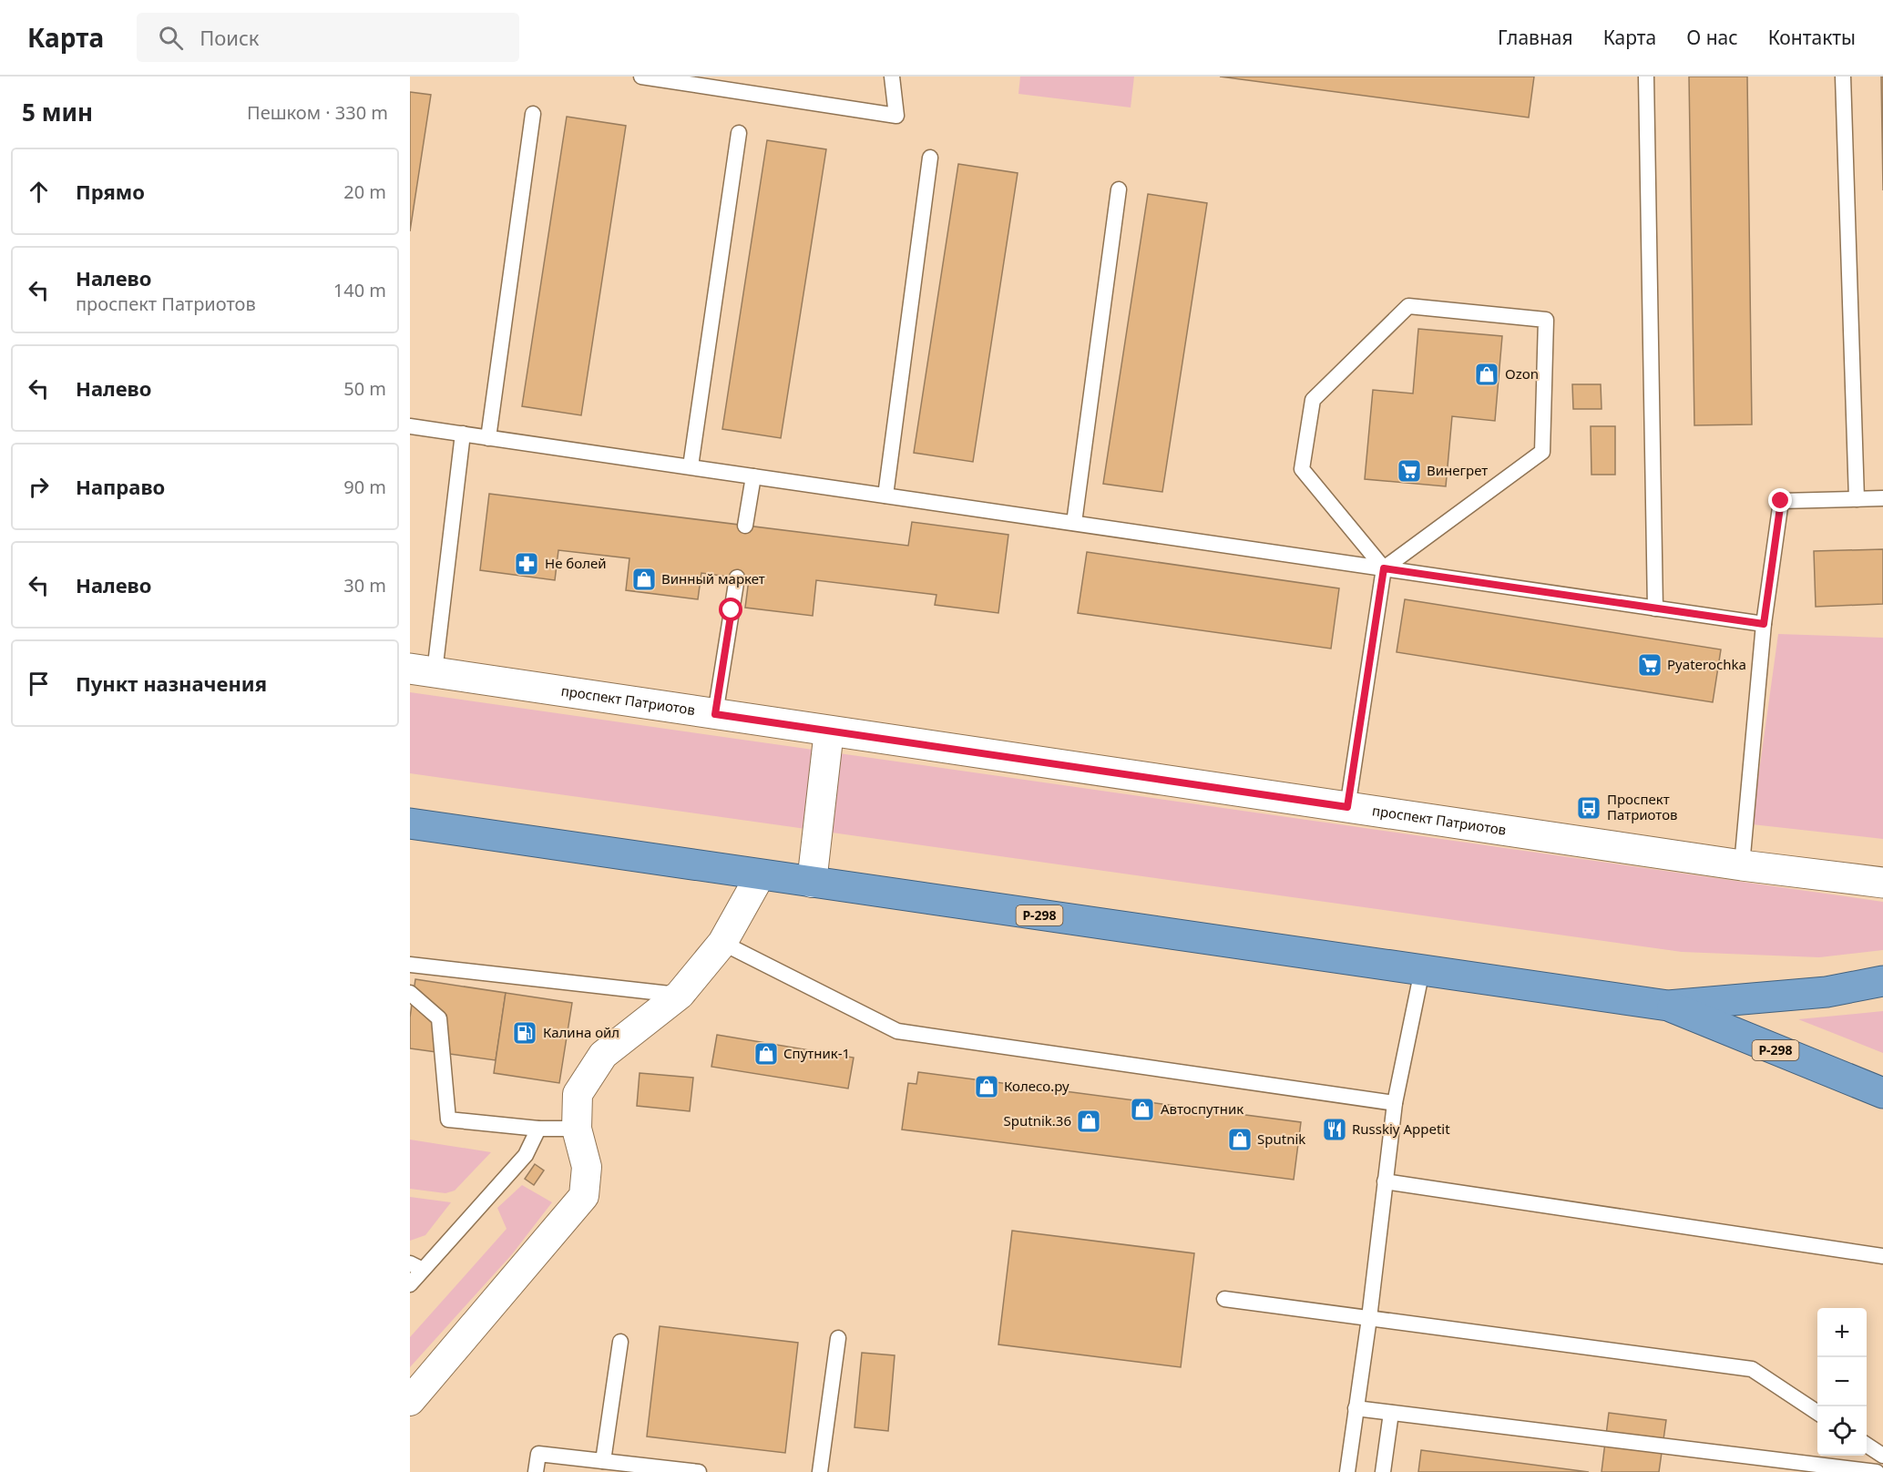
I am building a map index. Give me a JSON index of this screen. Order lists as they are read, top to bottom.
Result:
{
  "streets": {
    "highway": ["Р-298"],
    "street": ["проспект Патриотов"]
  },
  "places": {
    "shop": [
      "Ozon",
      "Винный маркет",
      "Спутник-1",
      "Колесо.ру",
      "Автоспутник",
      "Sputnik.36",
      "Sputnik"
    ],
    "supermarket": ["Винегрет", "Pyaterochka"],
    "pharmacy": ["Не болей"],
    "bus stop": ["Проспект Патриотов"],
    "fuel station": ["Калина ойл"],
    "restaurant": ["Russkiy Appetit"]
  },
  "page": {
    "header": "Карта",
    "search": "Поиск",
    "nav": [
      "Главная",
      "Карта",
      "О нас",
      "Контакты"
    ],
    "heading": ["5 мин", "Пешком · 330 m"],
    "list": [
      ["Прямо", "20 m"],
      ["Налево", "проспект Патриотов", "140 m"],
      ["Налево", "50 m"],
      ["Направо", "90 m"],
      ["Налево", "30 m"],
      "Пункт назначения"
    ],
    "map_buttons": ["+", "−"]
  }
}
